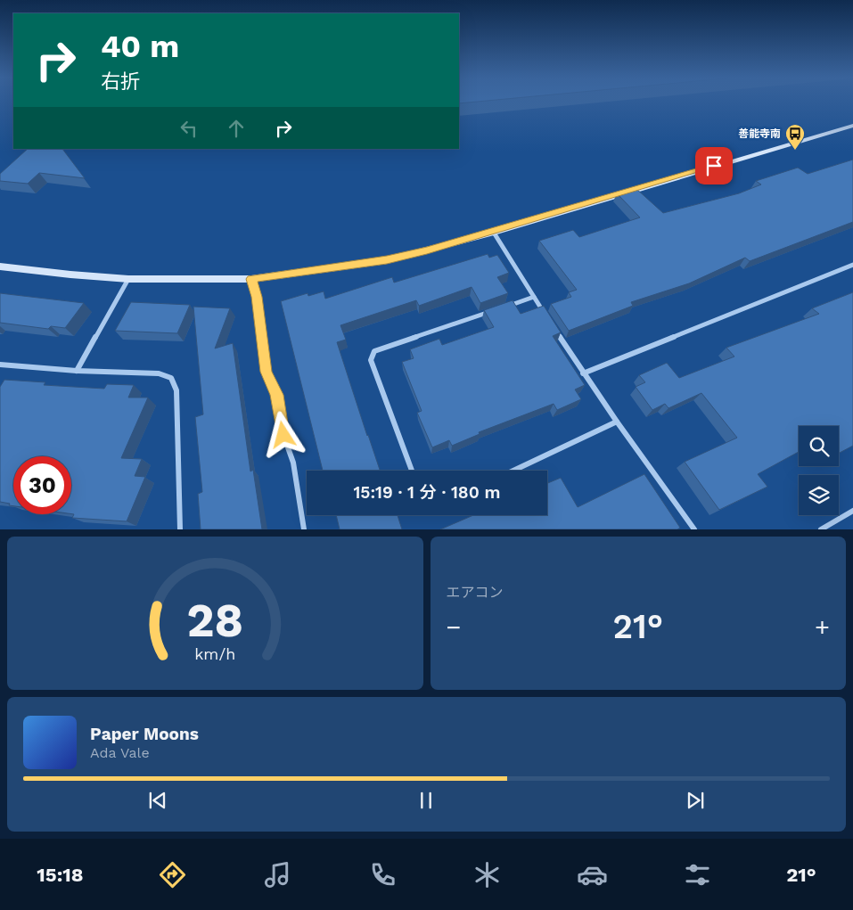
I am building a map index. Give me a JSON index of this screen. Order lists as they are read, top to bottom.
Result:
{
  "places": {
    "bus stop": ["善能寺南"]
  },
  "page": {
    "turn": ["40 m", "右折"],
    "limit": "30",
    "trip": "15:19 · 1 分 · 180 m",
    "tile": "エアコン",
    "heat": ["−", "21°", "+"],
    "song": ["Paper Moons", "Ada Vale"],
    "tabs": ["15:18", "21°"],
    "gauge": ["28", "km/h"]
  }
}
